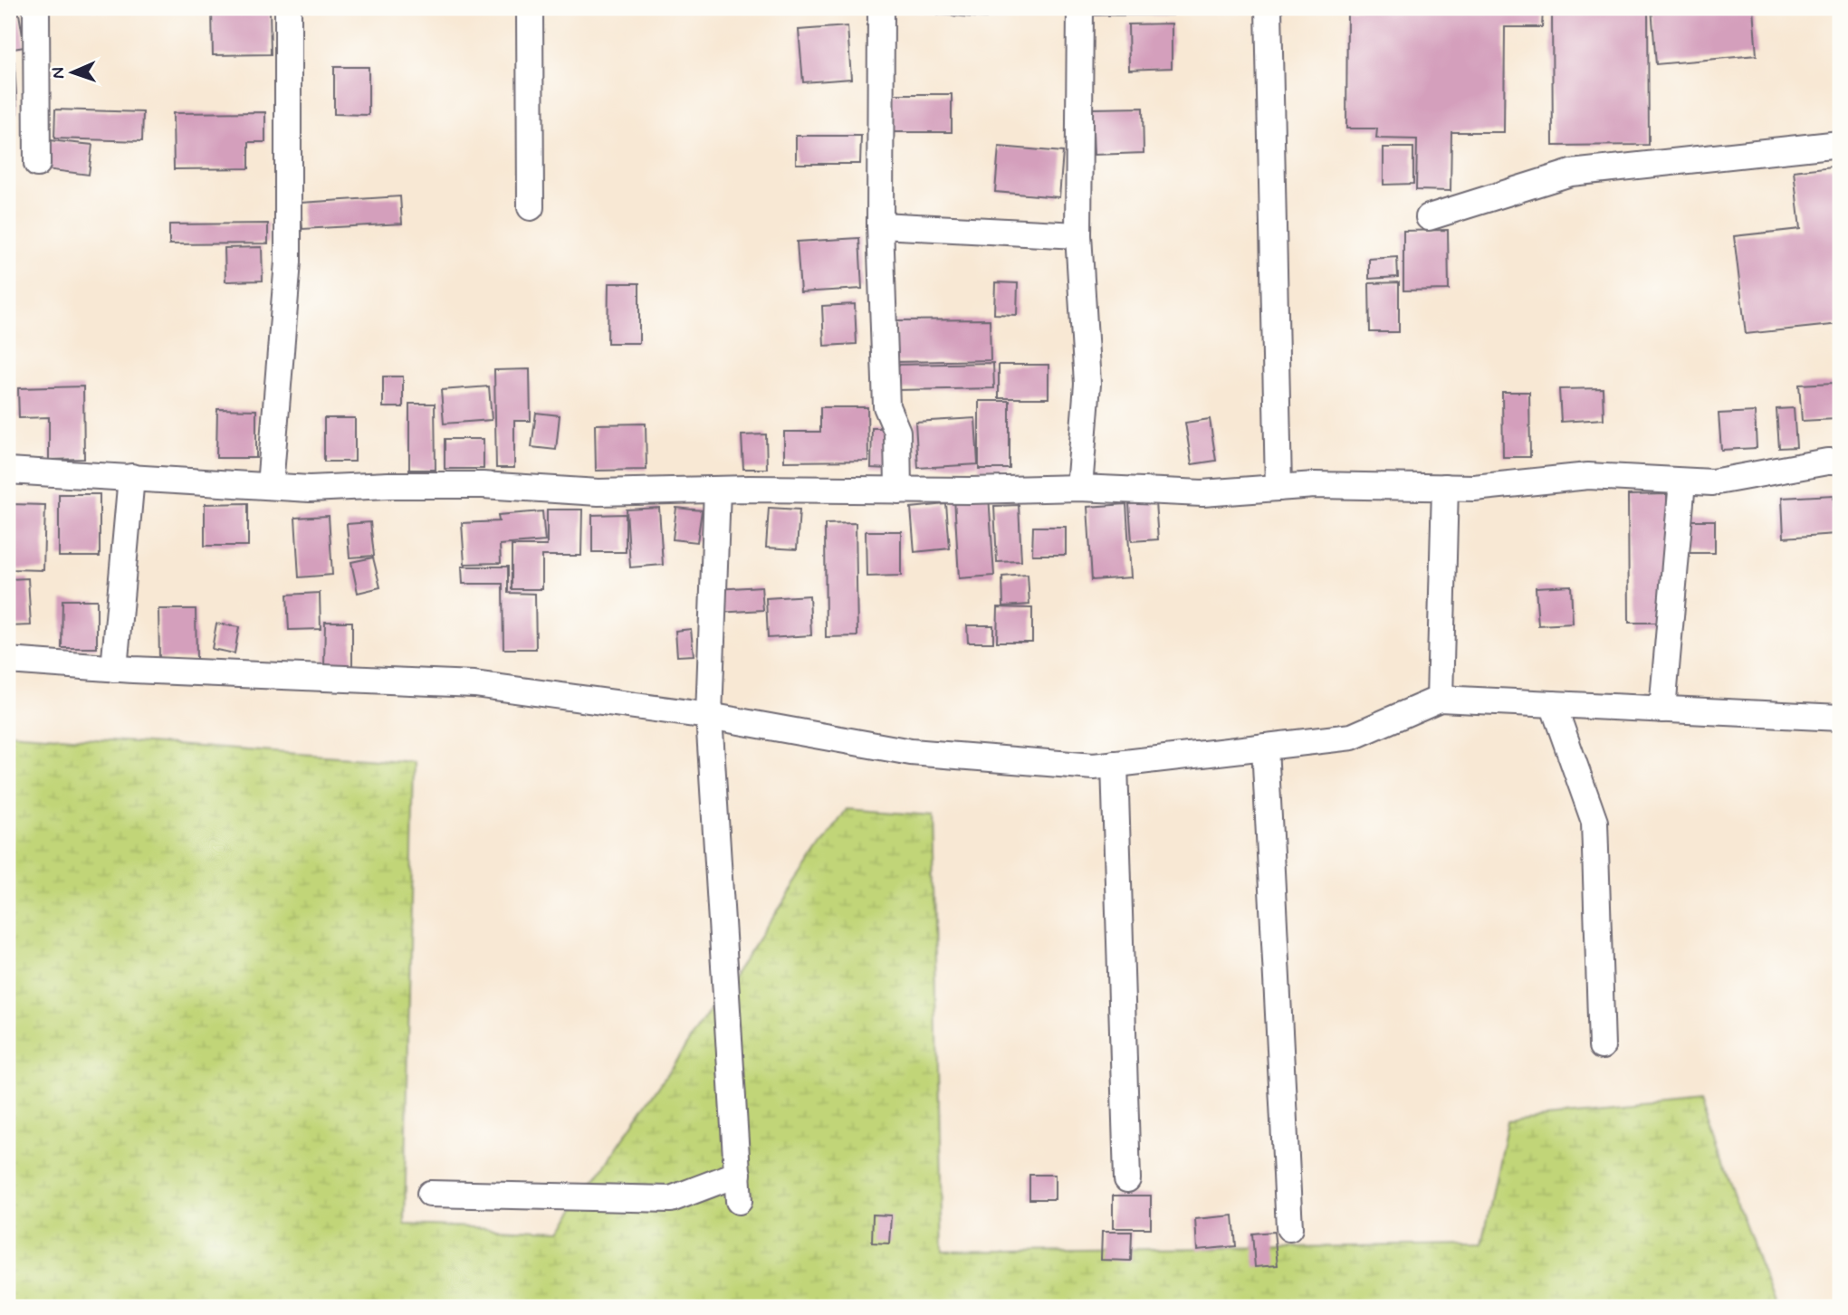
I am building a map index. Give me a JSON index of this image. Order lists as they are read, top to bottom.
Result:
{
  "north": "left"
}
